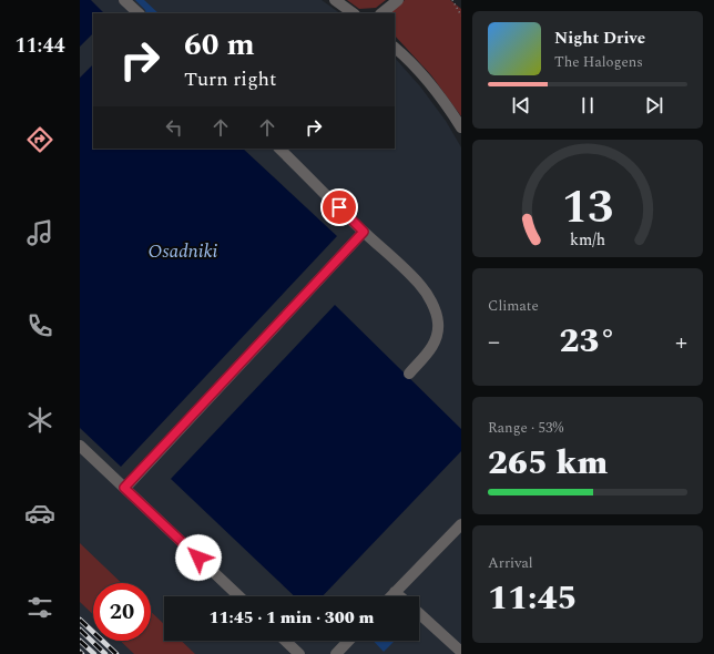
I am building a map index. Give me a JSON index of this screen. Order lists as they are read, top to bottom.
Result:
{
  "water": ["Osadniki"],
  "page": {
    "tabs": "11:44",
    "turn": ["60 m", "Turn right"],
    "song": ["Night Drive", "The Halogens"],
    "tile": [
      "Climate",
      ["Range · 53%", "265 km"],
      ["Arrival", "11:45"]
    ],
    "heat": ["−", "23°", "+"],
    "limit": "20",
    "trip": "11:45 · 1 min · 300 m",
    "gauge": ["13", "km/h"]
  }
}
